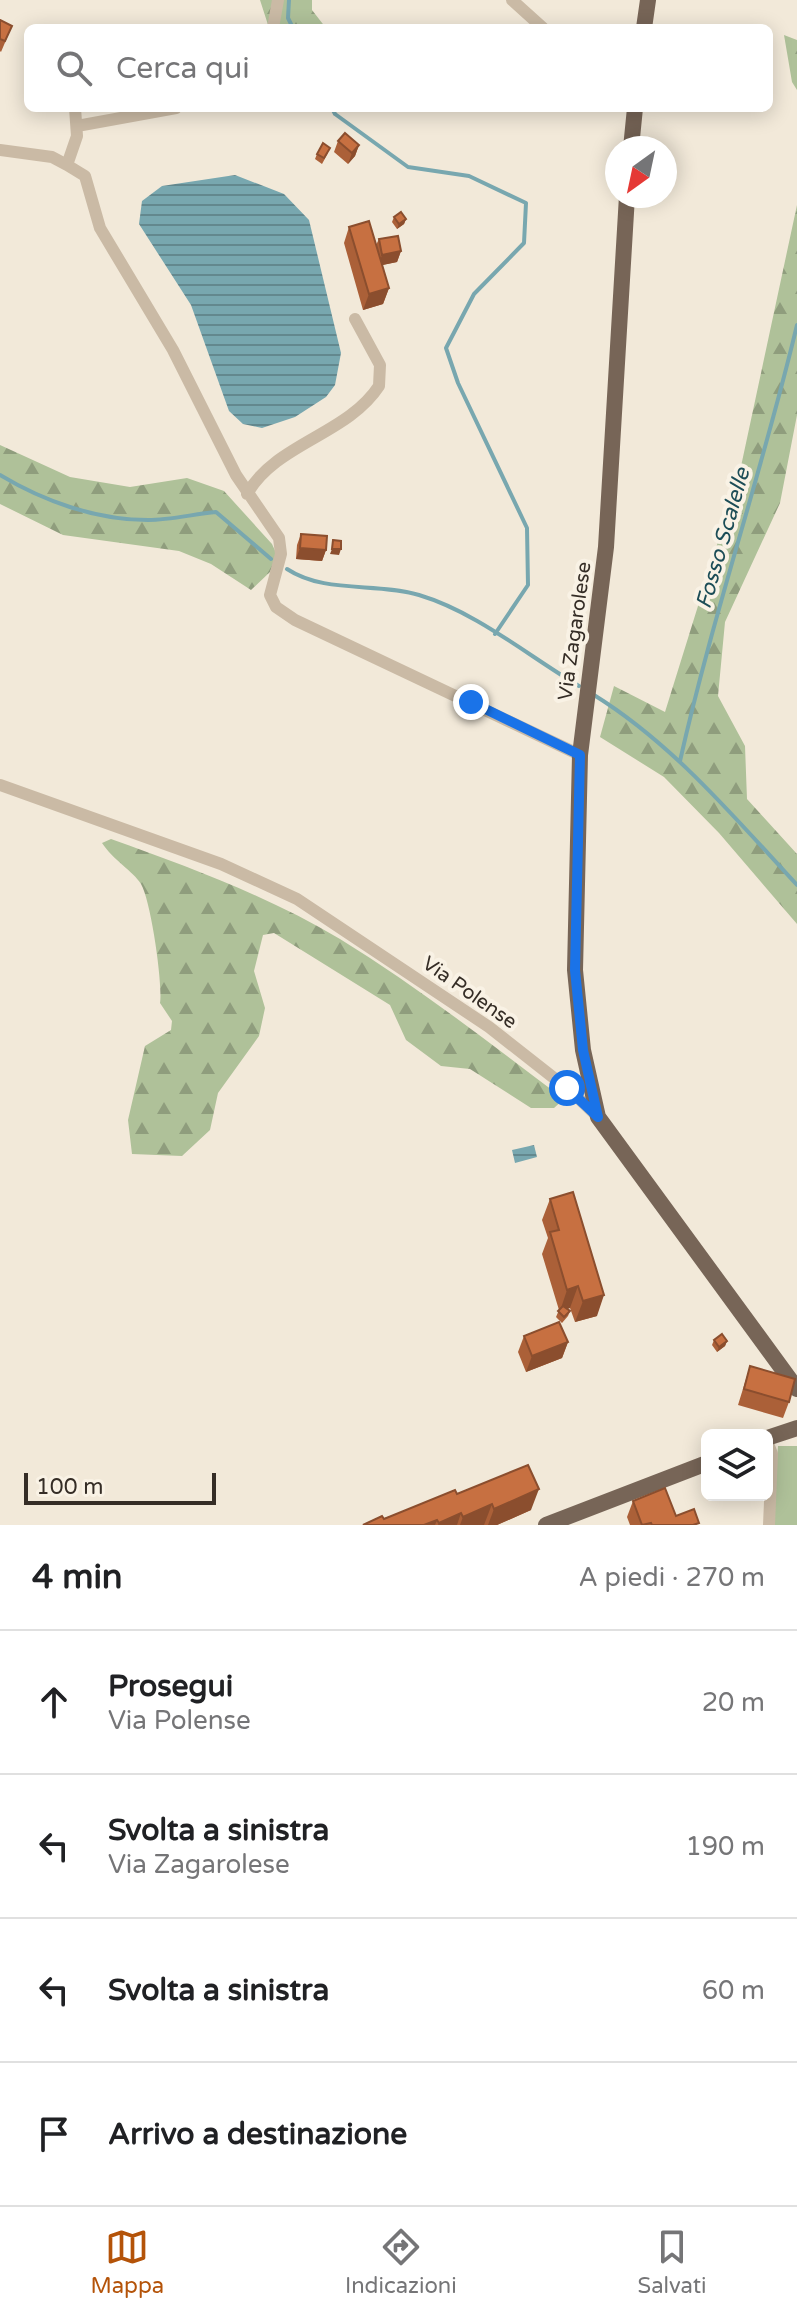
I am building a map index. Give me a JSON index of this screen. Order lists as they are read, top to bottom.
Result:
{
  "streets": {
    "main road": ["Via Zagarolese", "Via Polense"]
  },
  "crossings": [
    ["Via Zagarolese", "Via Polense"]
  ],
  "water": ["Fosso Scalelle"],
  "scale_bar": "100 m",
  "north": "bottom left",
  "page": {
    "search": "Cerca qui",
    "scale": "100 m",
    "heading": ["4 min", "A piedi · 270 m"],
    "list": [
      ["Prosegui", "Via Polense", "20 m"],
      ["Svolta a sinistra", "Via Zagarolese", "190 m"],
      ["Svolta a sinistra", "60 m"],
      "Arrivo a destinazione"
    ],
    "nav": ["Mappa", "Indicazioni", "Salvati"]
  }
}
